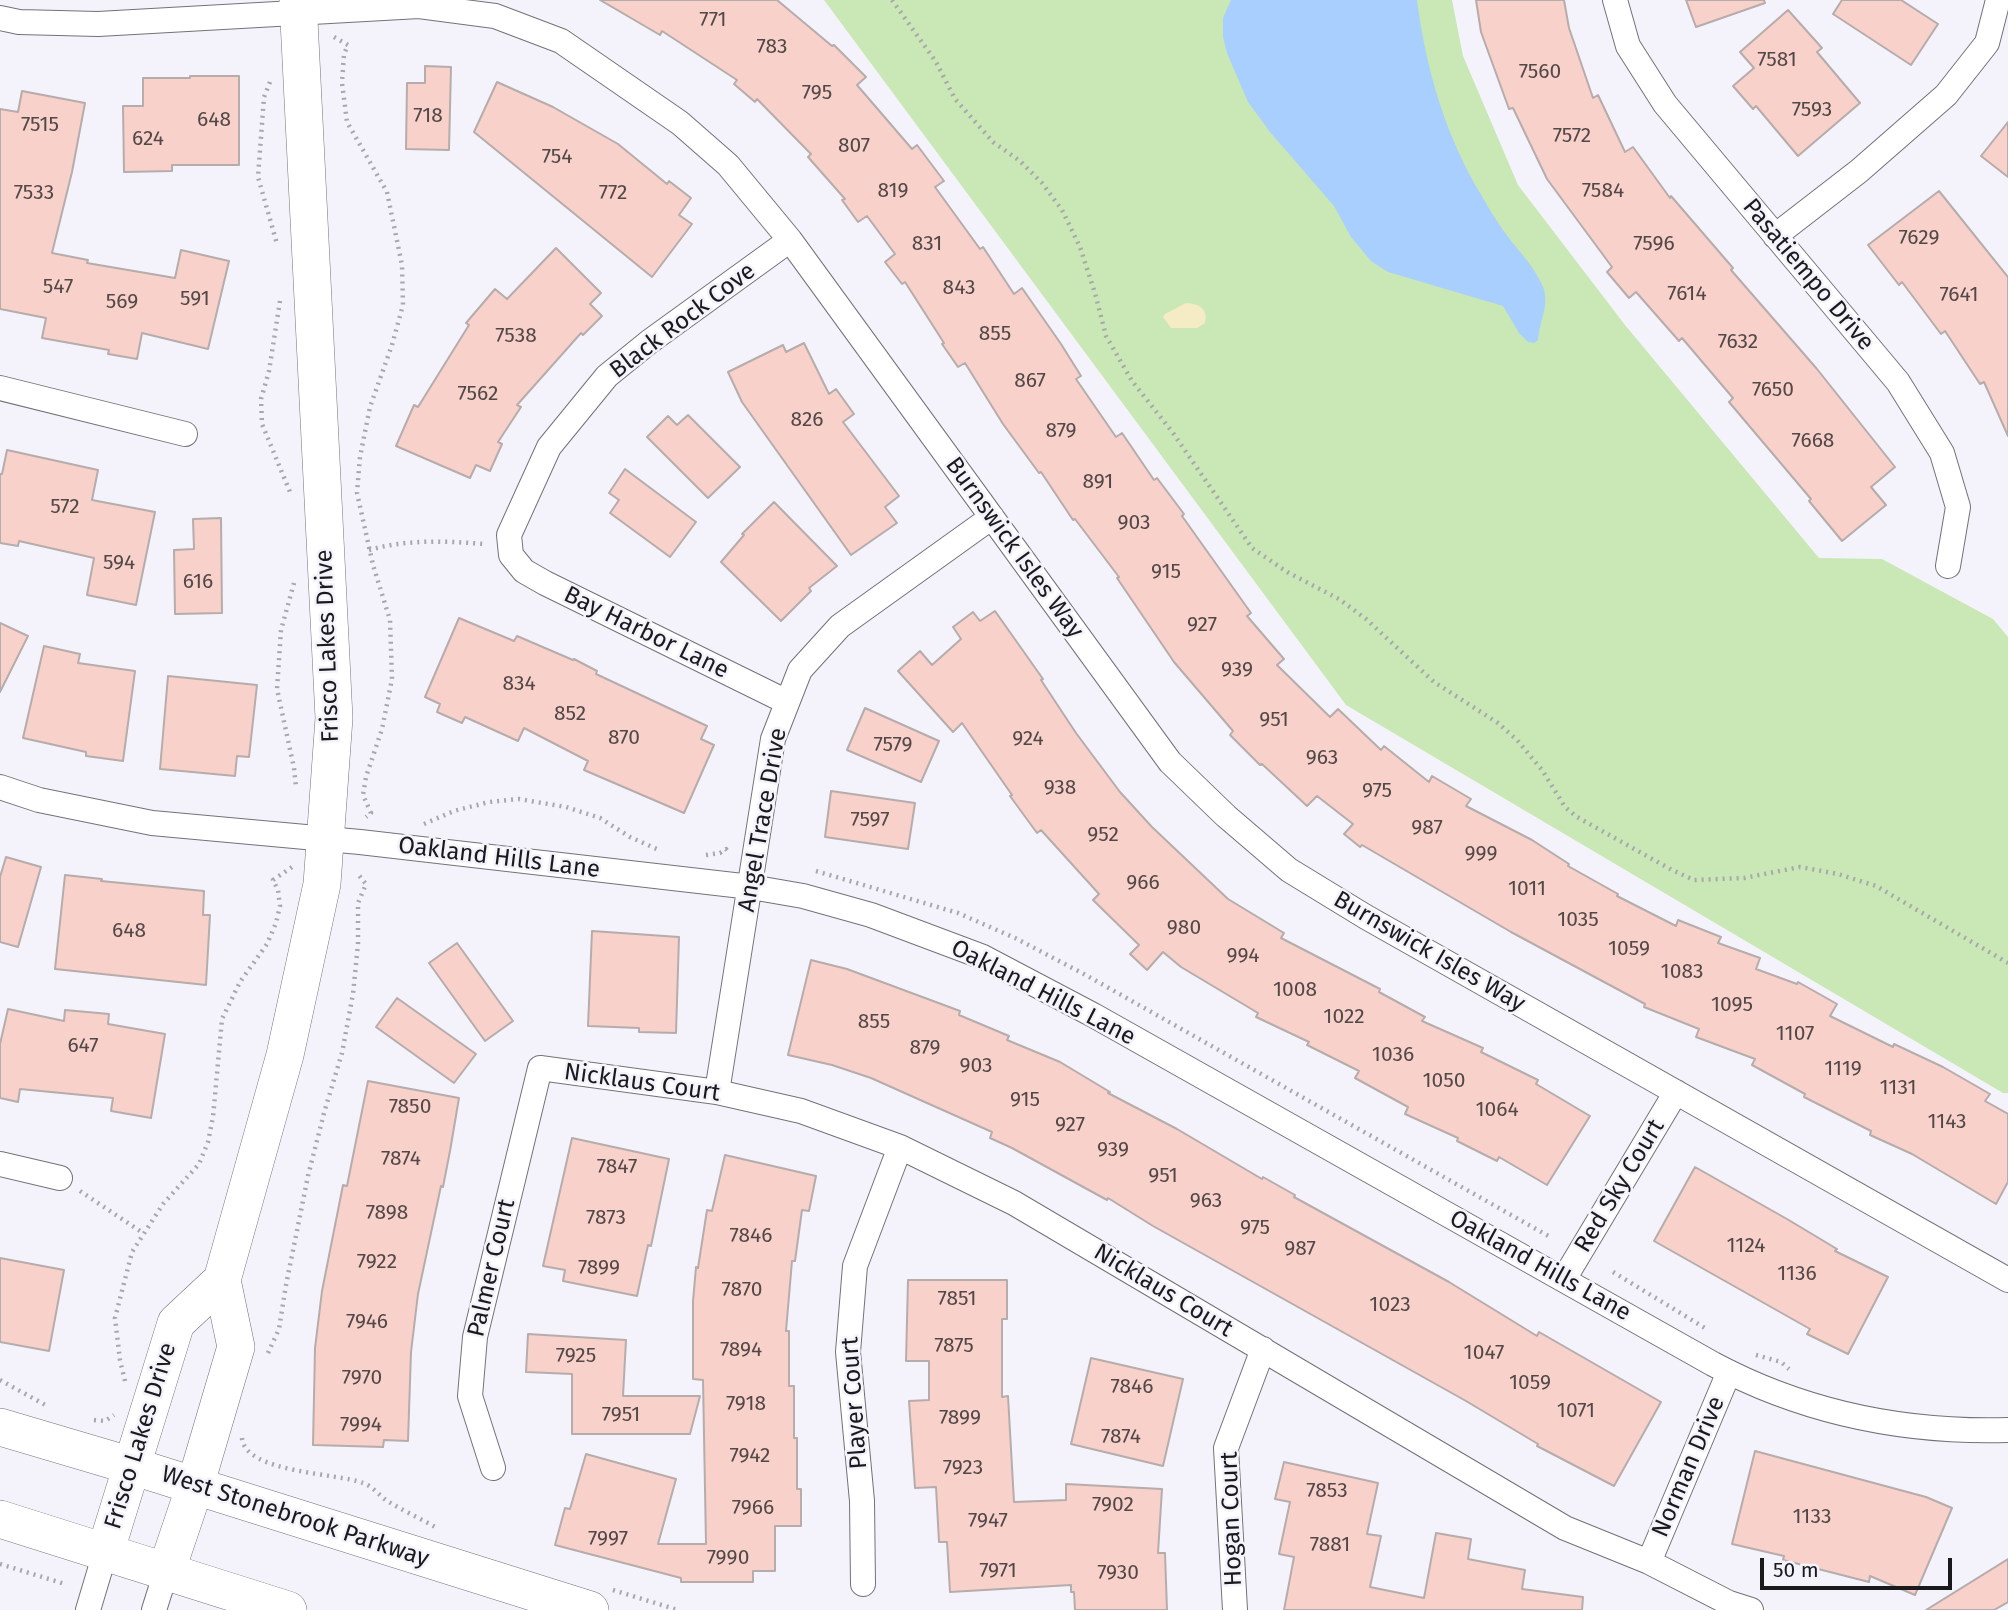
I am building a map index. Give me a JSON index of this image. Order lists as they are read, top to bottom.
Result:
{
  "streets": {
    "street": [
      "Pasatiempo Drive",
      "Black Rock Cove",
      "Burnswick Isles Way",
      "Bay Harbor Lane",
      "Frisco Lakes Drive",
      "Angel Trace Drive",
      "Oakland Hills Lane",
      "Nicklaus Court",
      "Red Sky Court",
      "Palmer Court",
      "Player Court",
      "Norman Drive",
      "West Stonebrook Parkway",
      "Hogan Court"
    ]
  },
  "crossings": [
    ["Black Rock Cove", "Burnswick Isles Way"],
    ["Black Rock Cove", "Bay Harbor Lane"],
    ["Burnswick Isles Way", "Frisco Lakes Drive"],
    ["Burnswick Isles Way", "Angel Trace Drive"],
    ["Burnswick Isles Way", "Red Sky Court"],
    ["Bay Harbor Lane", "Angel Trace Drive"],
    ["Frisco Lakes Drive", "Oakland Hills Lane"],
    ["Frisco Lakes Drive", "West Stonebrook Parkway"],
    ["Angel Trace Drive", "Oakland Hills Lane"],
    ["Angel Trace Drive", "Nicklaus Court"],
    ["Oakland Hills Lane", "Red Sky Court"],
    ["Oakland Hills Lane", "Norman Drive"],
    ["Nicklaus Court", "Palmer Court"],
    ["Nicklaus Court", "Player Court"],
    ["Nicklaus Court", "Norman Drive"],
    ["Nicklaus Court", "Hogan Court"]
  ],
  "house_numbers": [
    "771",
    "783",
    "7581",
    "7560",
    "795",
    "7593",
    "718",
    "648",
    "7515",
    "7572",
    "624",
    "807",
    "754",
    "819",
    "7584",
    "7533",
    "772",
    "7629",
    "831",
    "7596",
    "547",
    "843",
    "7614",
    "7641",
    "591",
    "569",
    "855",
    "7538",
    "7632",
    "867",
    "7650",
    "7562",
    "826",
    "879",
    "7668",
    "891",
    "572",
    "903",
    "594",
    "915",
    "616",
    "927",
    "939",
    "834",
    "852",
    "951",
    "870",
    "924",
    "7579",
    "963",
    "938",
    "975",
    "7597",
    "987",
    "952",
    "999",
    "966",
    "1011",
    "1035",
    "980",
    "648",
    "1059",
    "994",
    "1083",
    "1008",
    "1095",
    "1022",
    "855",
    "1107",
    "647",
    "879",
    "1036",
    "903",
    "1119",
    "1050",
    "1131",
    "915",
    "7850",
    "1064",
    "1143",
    "927",
    "939",
    "7874",
    "7847",
    "951",
    "963",
    "7898",
    "7873",
    "975",
    "7846",
    "1124",
    "987",
    "7922",
    "7899",
    "1136",
    "7870",
    "7851",
    "1023",
    "7946",
    "7875",
    "7894",
    "1047",
    "7925",
    "7970",
    "1059",
    "7846",
    "7918",
    "1071",
    "7951",
    "7899",
    "7994",
    "7874",
    "7942",
    "7923",
    "7853",
    "7902",
    "7966",
    "1133",
    "7947",
    "7997",
    "7881",
    "7990",
    "7971",
    "7930"
  ],
  "scale_bar": "50 m"
}
